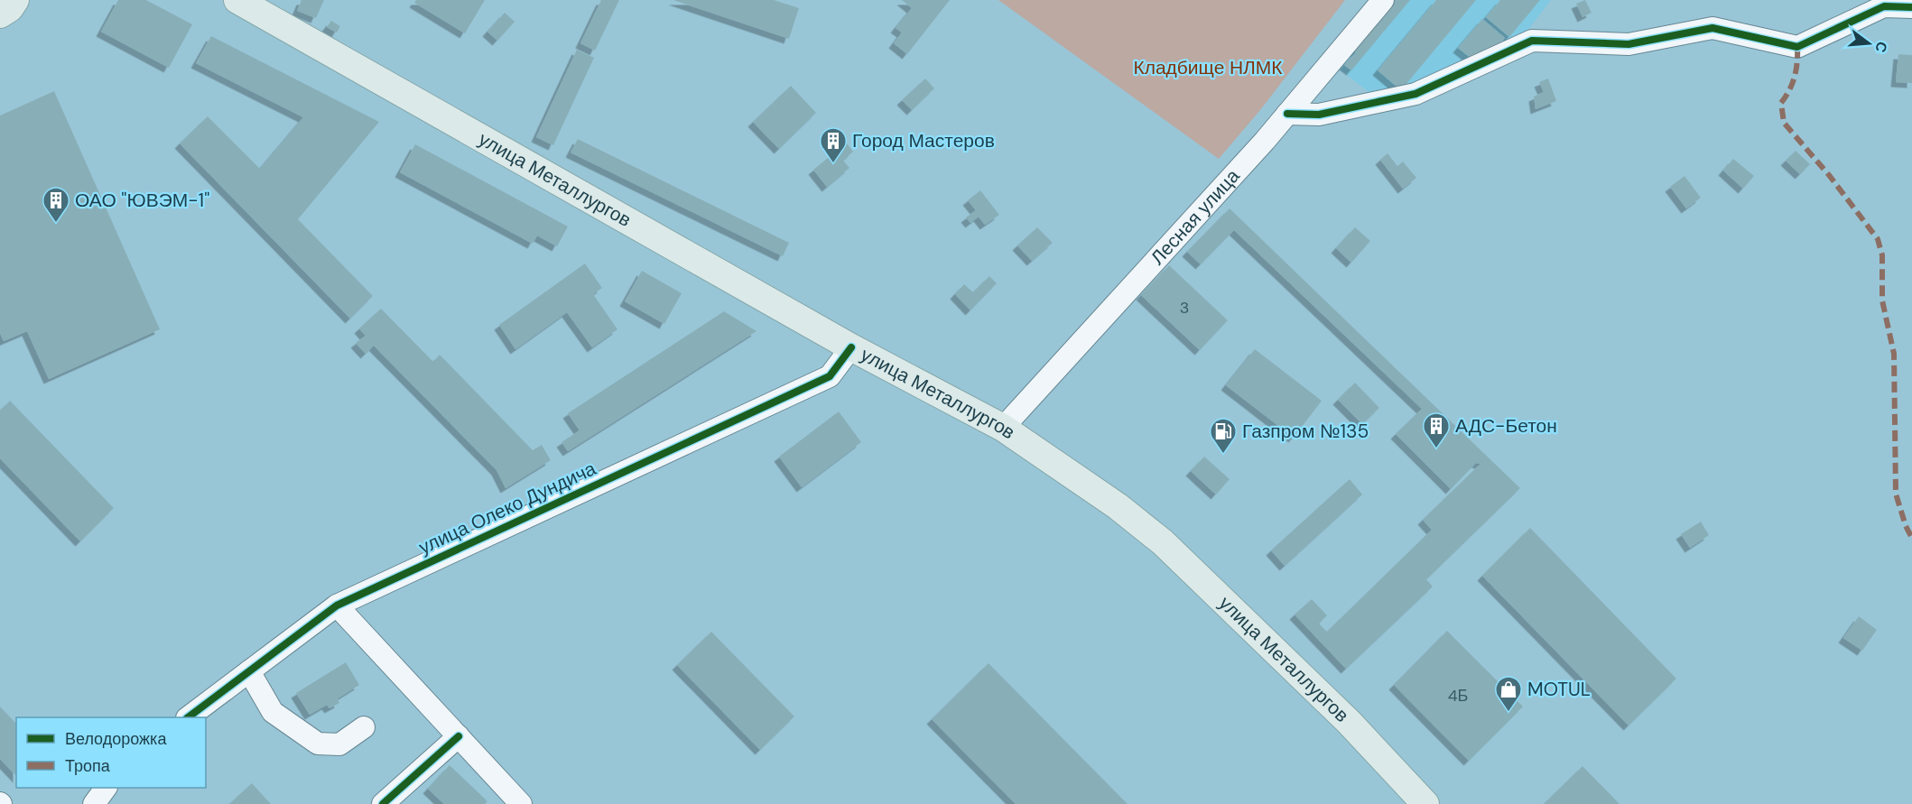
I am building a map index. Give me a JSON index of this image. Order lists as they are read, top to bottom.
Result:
{
  "streets": {
    "main road": ["улица Металлургов"],
    "street": ["Лесная улица", "улица Олеко Дундича"]
  },
  "crossings": [
    ["улица Металлургов", "Лесная улица"],
    ["улица Металлургов", "улица Олеко Дундича"]
  ],
  "parks": ["Кладбище НЛМК"],
  "places": {
    "building": ["Город Мастеров", "ОАО \"ЮВЭМ-1\"", "АДС-Бетон"],
    "fuel station": ["Газпром №135"],
    "shop": ["MOTUL"]
  },
  "house_numbers": ["3", "4Б"],
  "legend": ["Велодорожка", "Тропа"],
  "north": "right"
}
